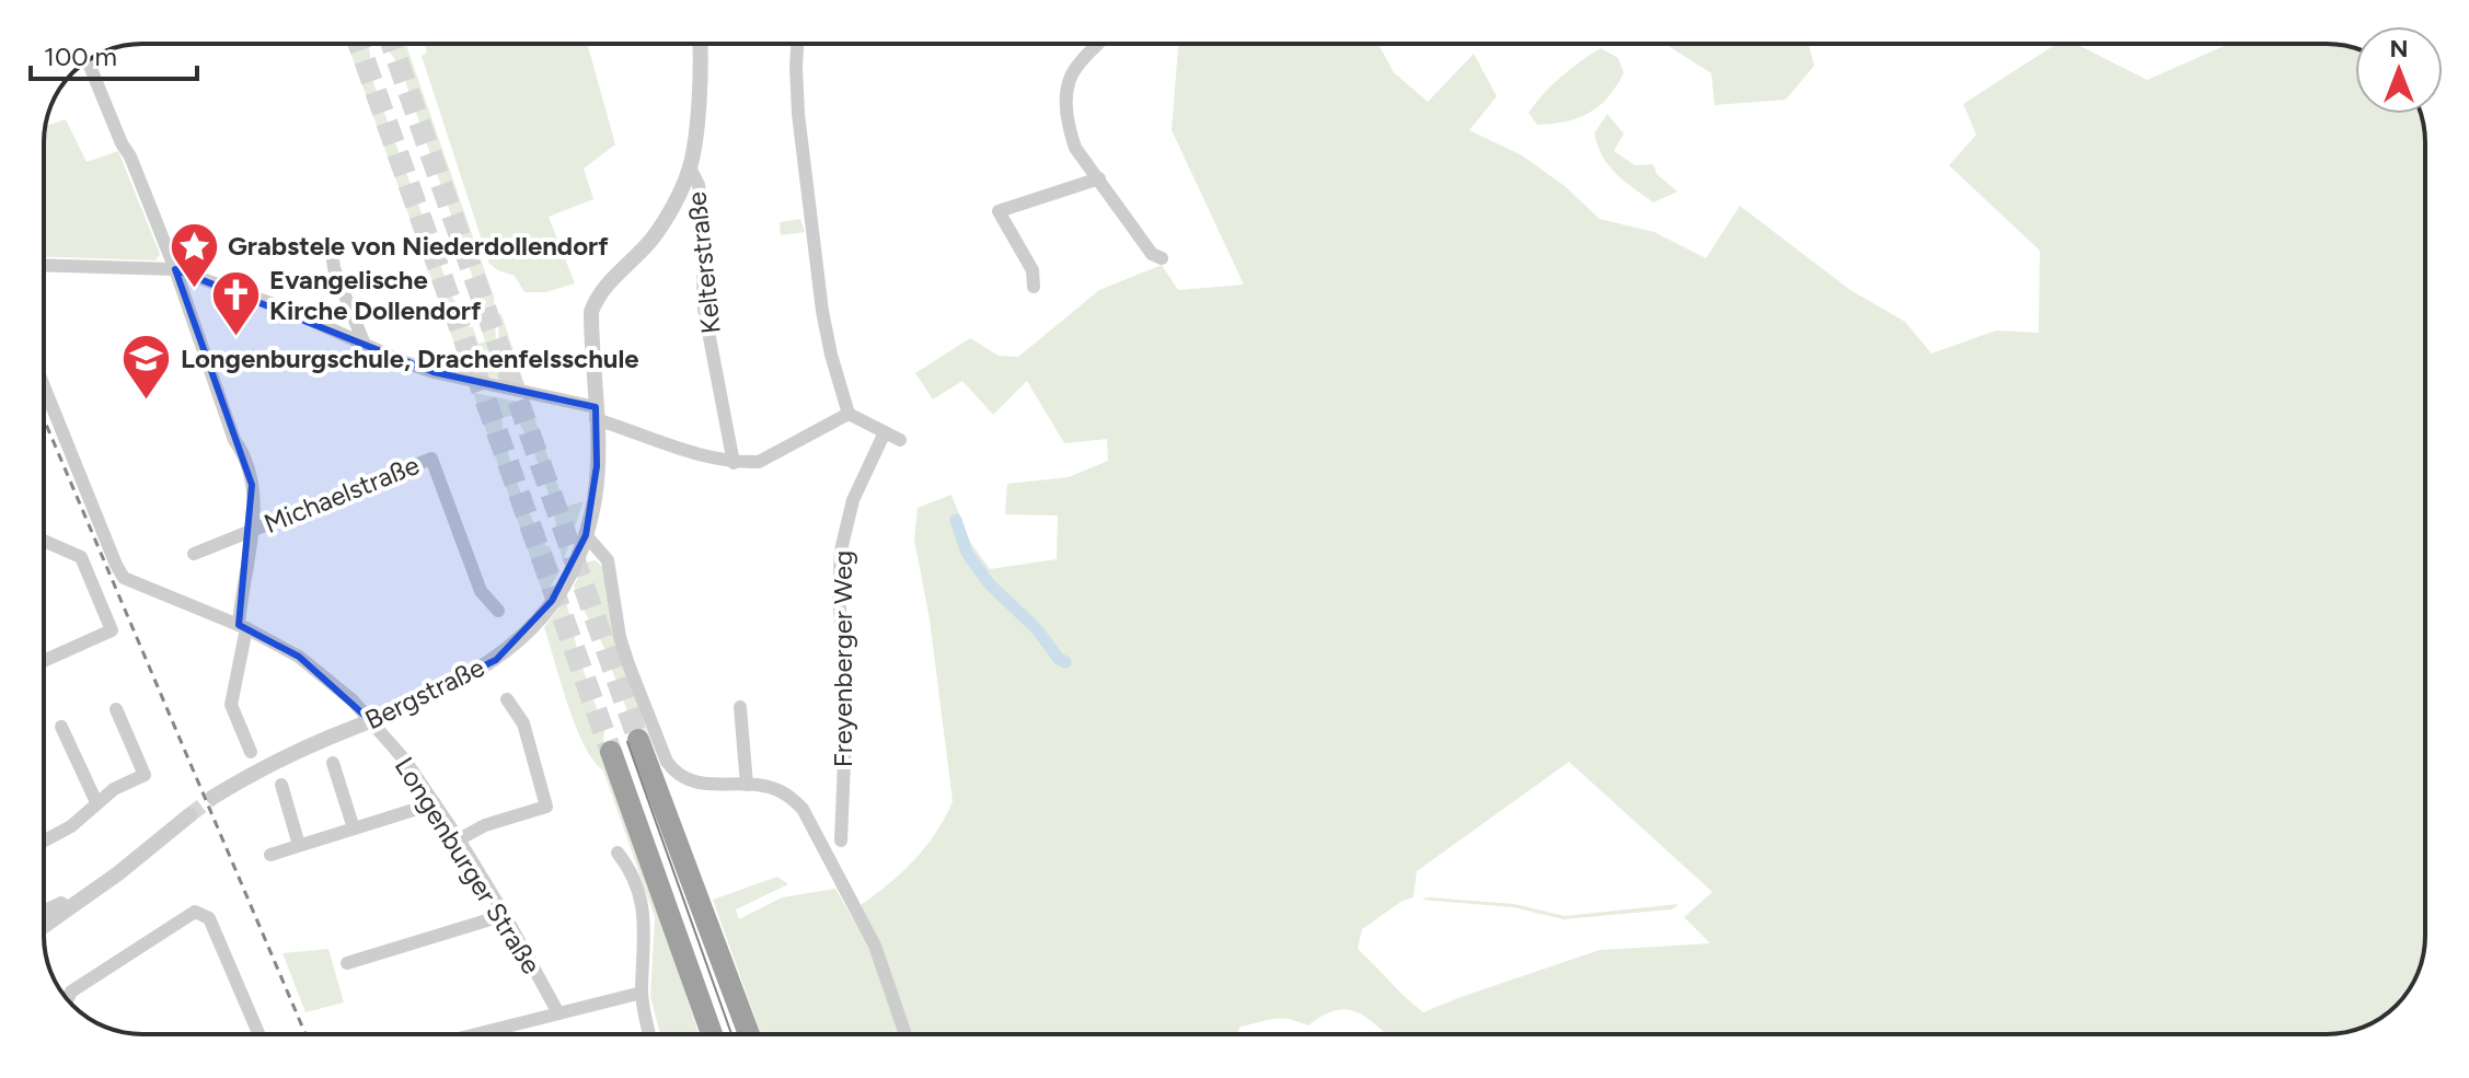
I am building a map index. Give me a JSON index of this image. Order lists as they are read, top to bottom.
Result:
{
  "streets": {
    "street": [
      "Kelterstraße",
      "Michaelstraße",
      "Freyenberger Weg",
      "Bergstraße",
      "Longenburger Straße"
    ]
  },
  "crossings": [
    ["Kelterstraße", "Bergstraße"],
    ["Bergstraße", "Longenburger Straße"]
  ],
  "places": {
    "place": ["Grabstele von Niederdollendorf"],
    "church": ["Evangelische Kirche Dollendorf"],
    "school or university": ["Longenburgschule, Drachenfelsschule"]
  },
  "scale_bar": "100 m",
  "north": "top"
}
